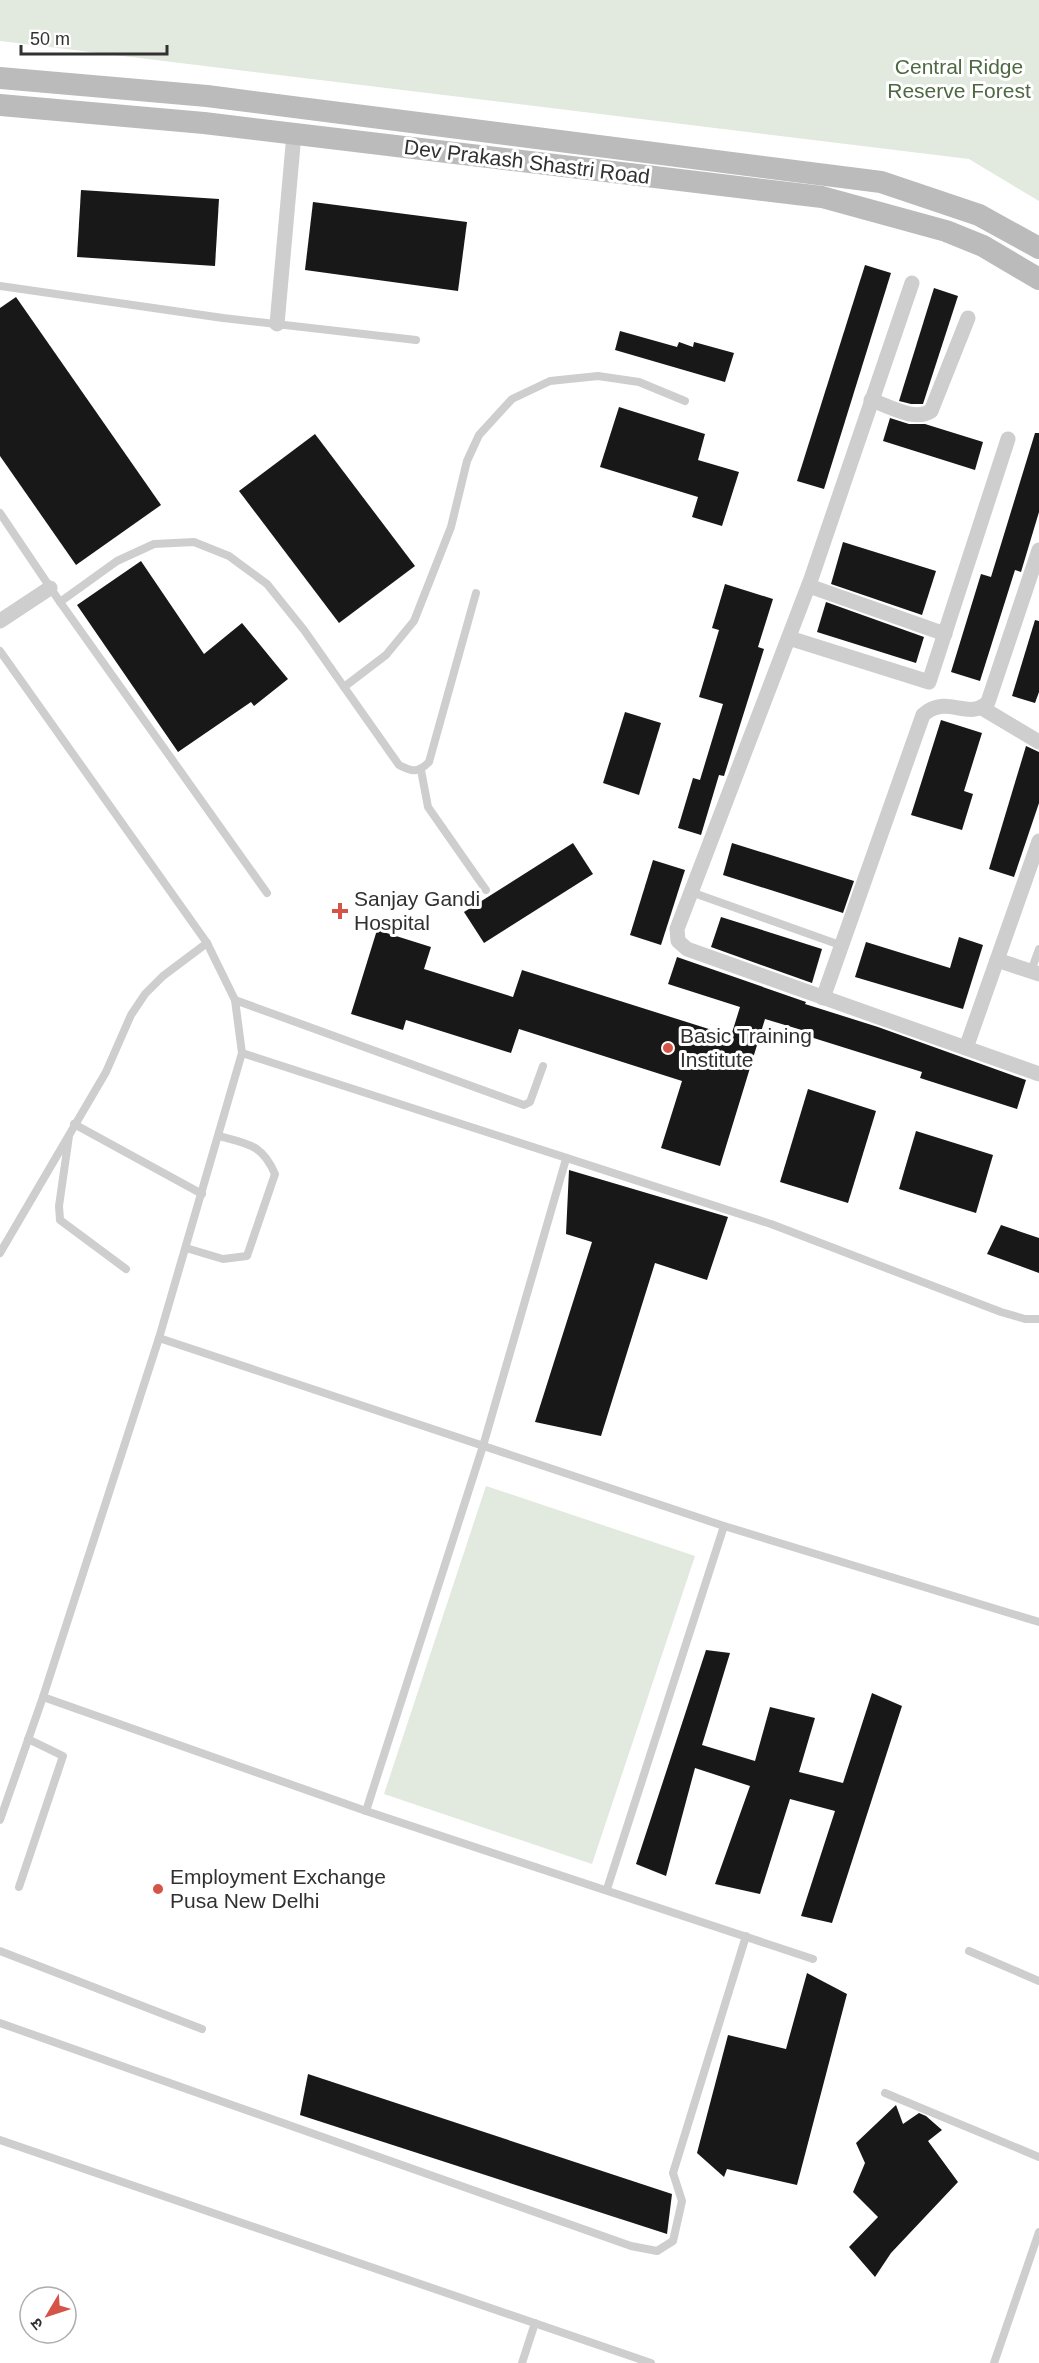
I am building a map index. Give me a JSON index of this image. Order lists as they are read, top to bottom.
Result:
{
  "streets": {
    "street": ["Dev Prakash Shastri Road"]
  },
  "parks": ["Central Ridge Reserve Forest"],
  "places": {
    "health": ["Sanjay Gandi Hospital"],
    "other": ["Basic Training Institute", "Employment Exchange Pusa New Delhi"]
  },
  "scale_bar": "50 m",
  "north": "bottom left"
}
